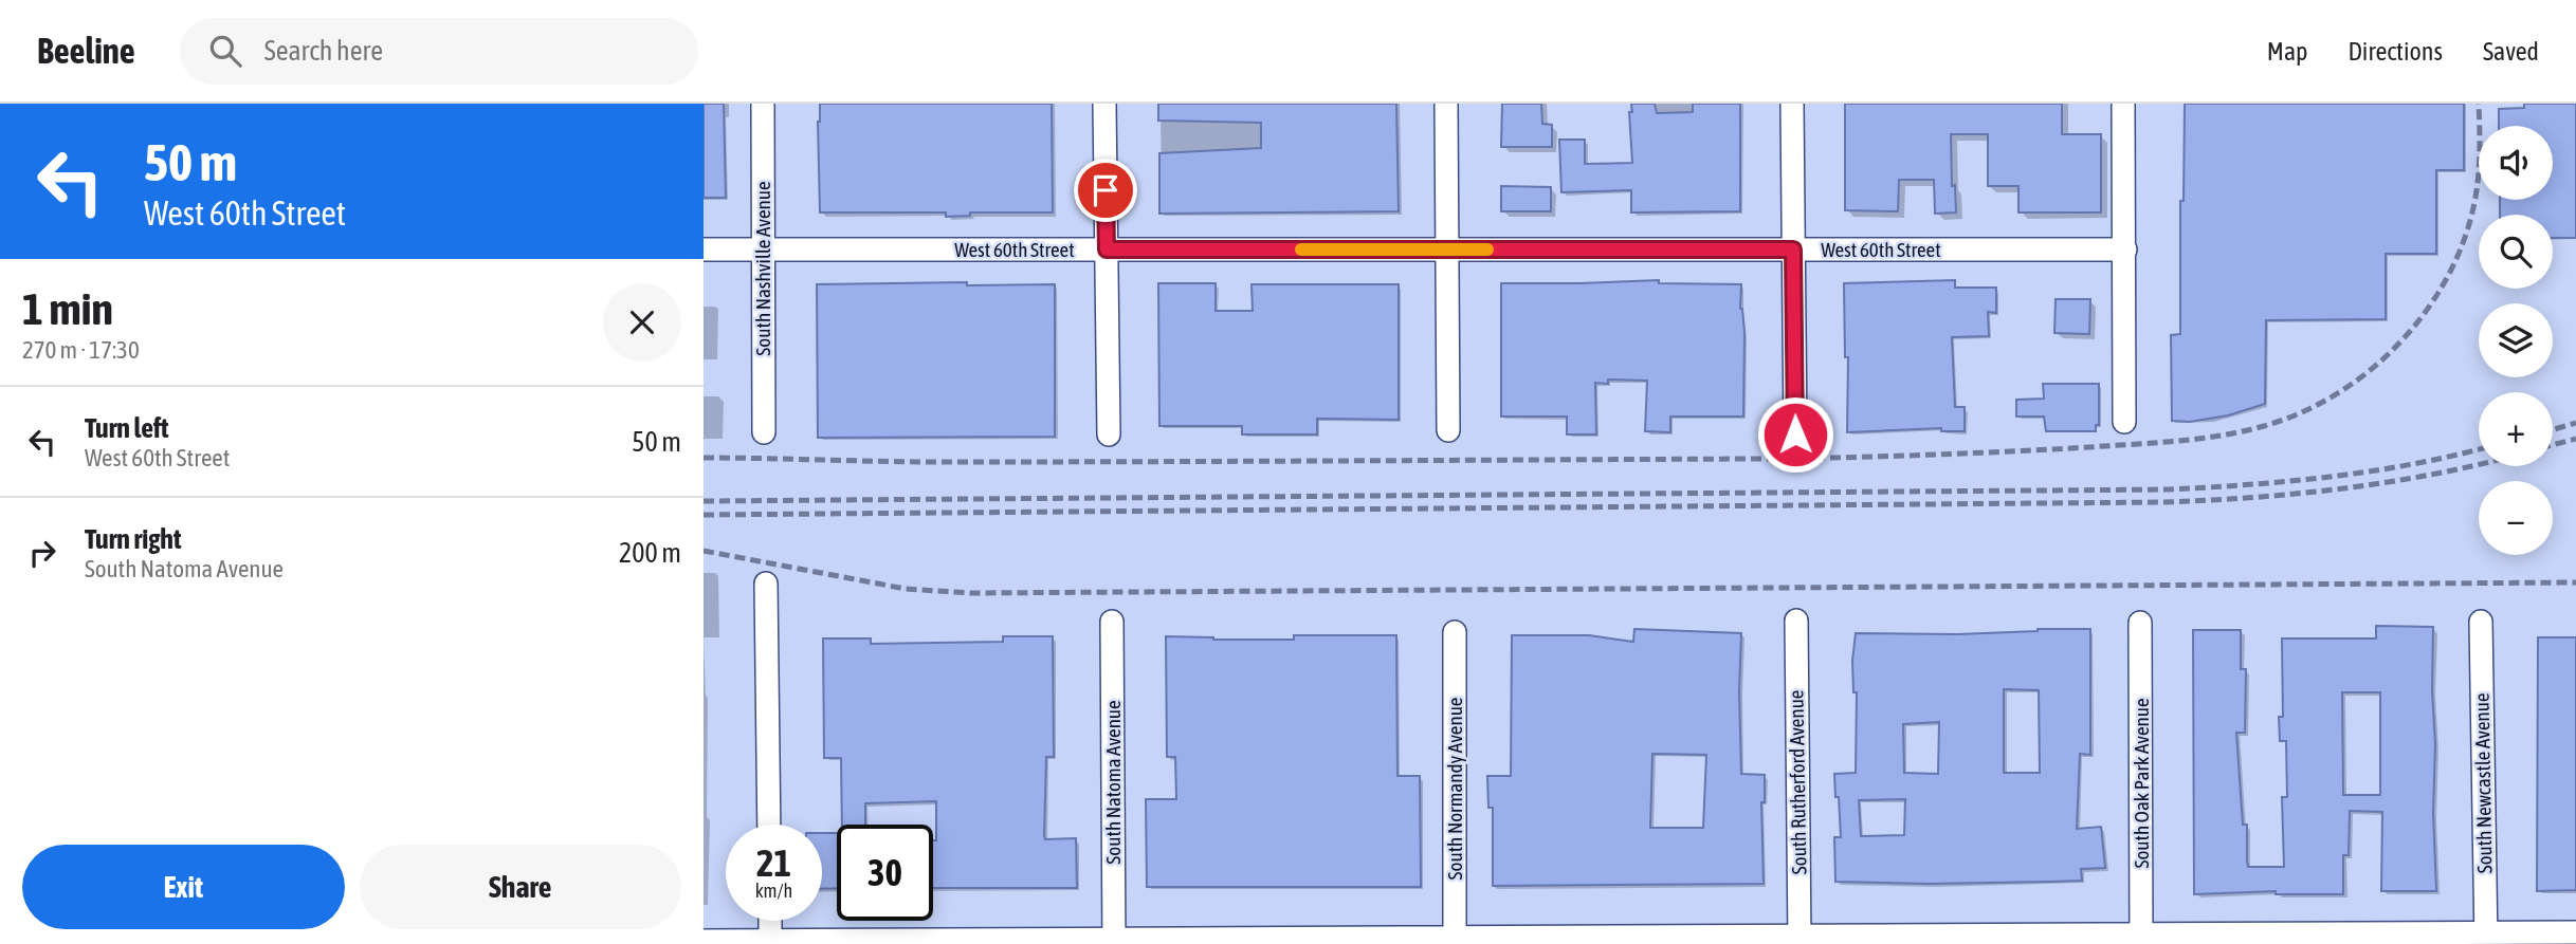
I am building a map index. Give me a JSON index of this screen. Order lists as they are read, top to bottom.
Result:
{
  "streets": {
    "street": [
      "West 60th Street",
      "South Nashville Avenue",
      "South Natoma Avenue",
      "South Rutherford Avenue",
      "South Oak Park Avenue",
      "South Newcastle Avenue",
      "South Normandy Avenue"
    ]
  },
  "crossings": [
    ["West 60th Street", "South Nashville Avenue"]
  ],
  "page": {
    "header": "Beeline",
    "search": "Search here",
    "nav": ["Map", "Directions", "Saved"],
    "turn": ["50 m", "West 60th Street"],
    "map_buttons": ["+", "−"],
    "heading": ["1 min", "270 m · 17:30"],
    "list": [
      {
        "name": "Turn left",
        "note": "West 60th Street",
        "value": "50 m"
      },
      {
        "name": "Turn right",
        "note": "South Natoma Avenue",
        "value": "200 m"
      }
    ],
    "speed": "21 km/h",
    "limit": "30",
    "buttons": ["Exit", "Share"]
  }
}
